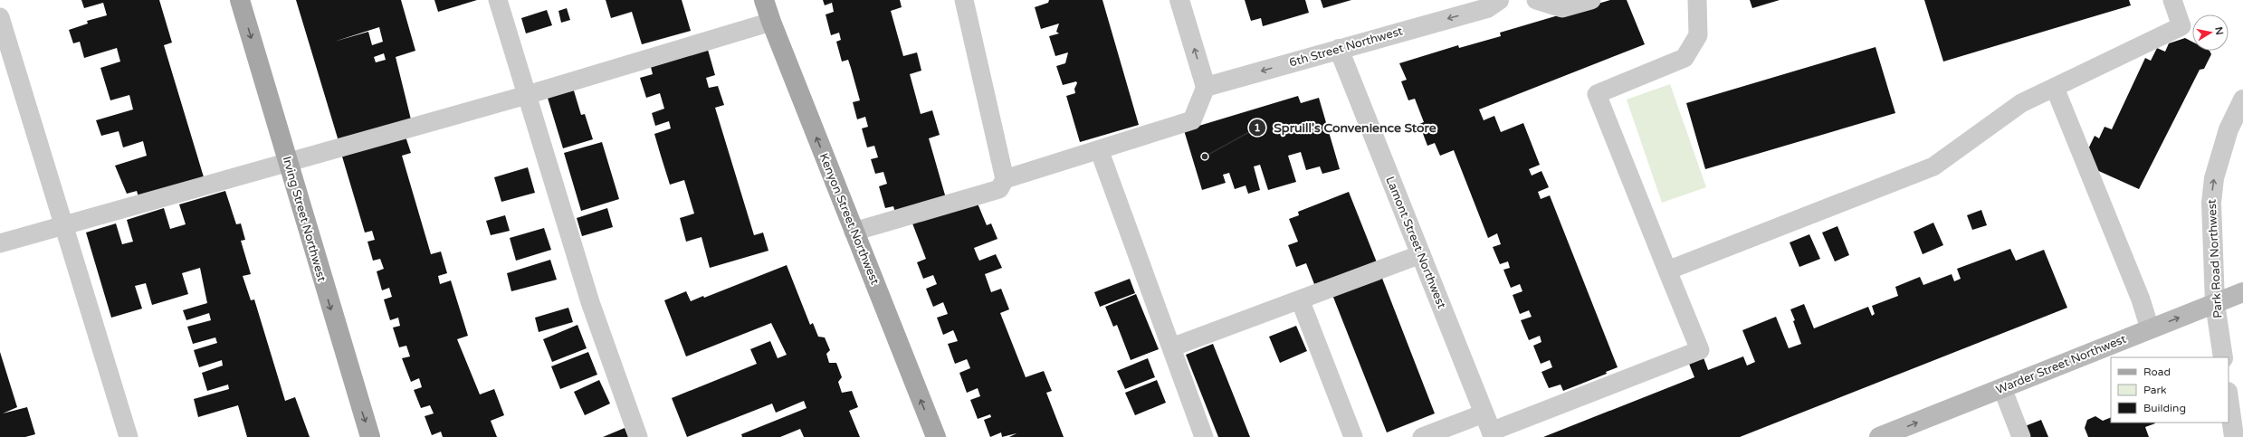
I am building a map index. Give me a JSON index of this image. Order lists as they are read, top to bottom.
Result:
{
  "streets": {
    "main road": ["Irving Street Northwest", "Kenyon Street Northwest"],
    "street": [
      "6th Street Northwest",
      "Lamont Street Northwest",
      "Park Road Northwest",
      "Warder Street Northwest"
    ]
  },
  "crossings": [
    ["6th Street Northwest", "Lamont Street Northwest"],
    ["Park Road Northwest", "Warder Street Northwest"]
  ],
  "one_way": [
    "6th Street Northwest",
    "Irving Street Northwest",
    "Kenyon Street Northwest",
    "Park Road Northwest",
    "Warder Street Northwest"
  ],
  "places": ["Spruill's Convenience Store"],
  "legend": ["Road", "Park", "Building"],
  "north": "right"
}
